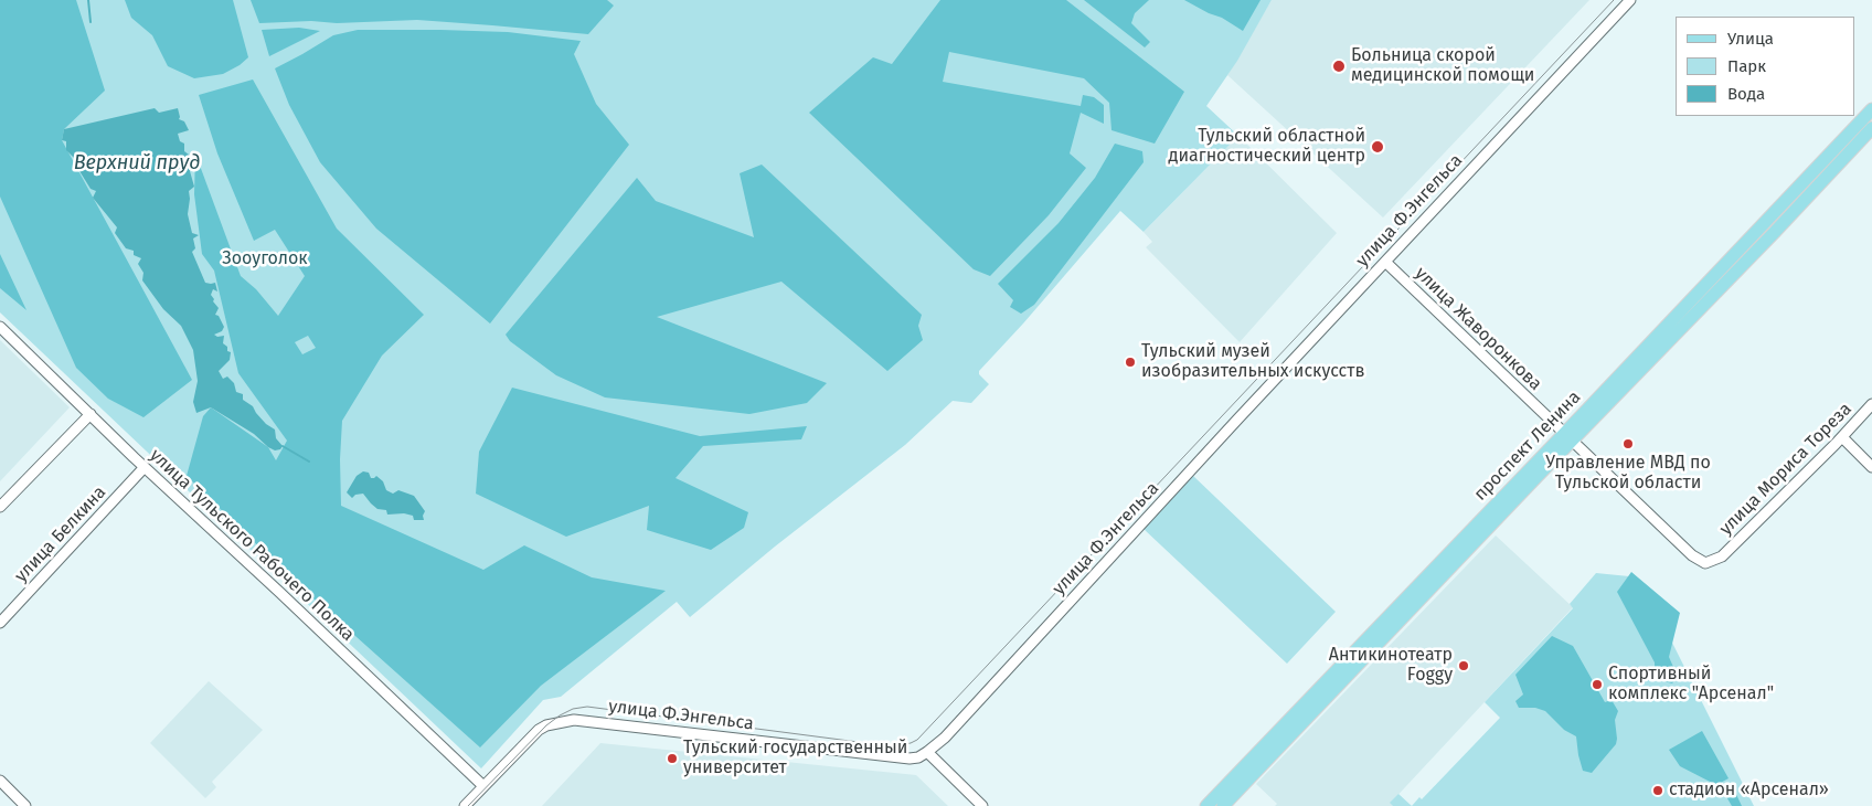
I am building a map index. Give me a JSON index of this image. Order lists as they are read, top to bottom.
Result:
{
  "streets": {
    "main road": ["проспект Ленина"],
    "street": [
      "улица Ф.Энгельса",
      "улица Жаворонкова",
      "улица Мориса Тореза",
      "улица Белкина",
      "улица Тульского Рабочего Полка"
    ]
  },
  "crossings": [
    ["улица Ф.Энгельса", "улица Жаворонкова"],
    ["улица Ф.Энгельса", "улица Тульского Рабочего Полка"],
    ["улица Жаворонкова", "проспект Ленина"],
    ["улица Жаворонкова", "улица Мориса Тореза"],
    ["улица Белкина", "улица Тульского Рабочего Полка"]
  ],
  "water": ["Верхний пруд"],
  "parks": ["Зооуголок"],
  "places": [
    "Больница скорой медицинской помощи",
    "Тульский областной диагностический центр",
    "Тульский музей изобразительных искусств",
    "Управление МВД по Тульской области",
    "Антикинотеатр Foggy",
    "Спортивный комплекс \"Арсенал\"",
    "Тульский государственный университет",
    "стадион «Арсенал»"
  ],
  "legend": ["Улица", "Парк", "Вода"]
}
